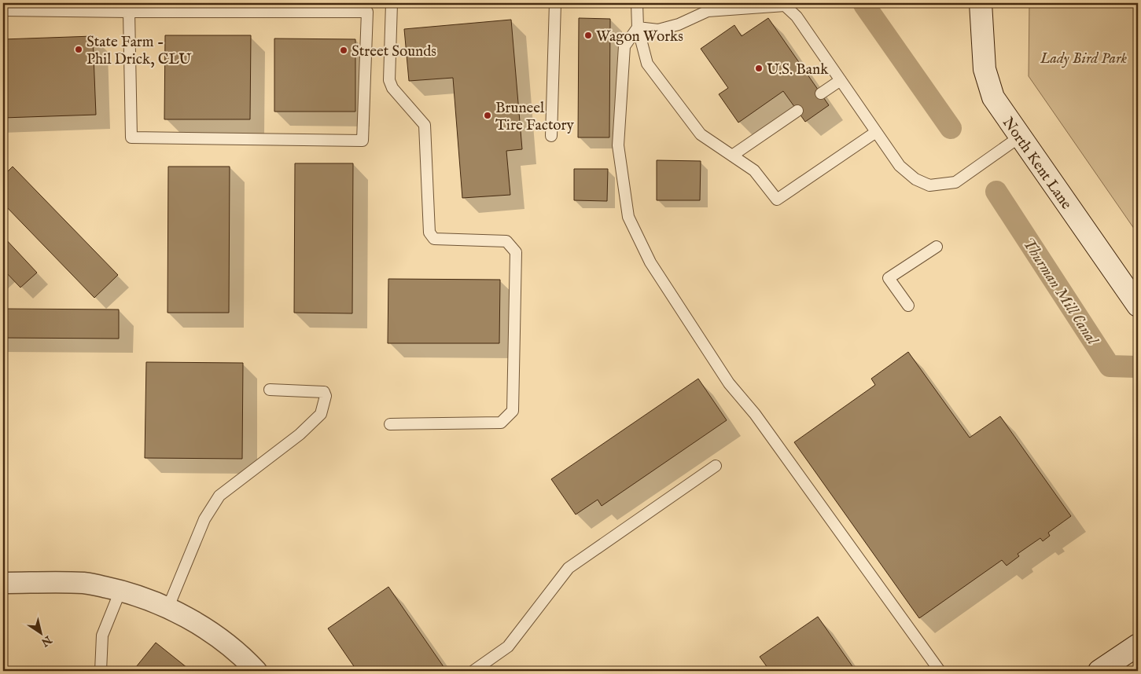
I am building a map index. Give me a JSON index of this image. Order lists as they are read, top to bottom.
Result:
{
  "streets": {
    "street": ["North Kent Lane"]
  },
  "water": ["Thurman Mill Canal"],
  "parks": ["Lady Bird Park"],
  "places": [
    "Wagon Works",
    "State Farm - Phil Drick, CLU",
    "Street Sounds",
    "U.S. Bank",
    "Bruneel Tire Factory"
  ],
  "north": "bottom right"
}
